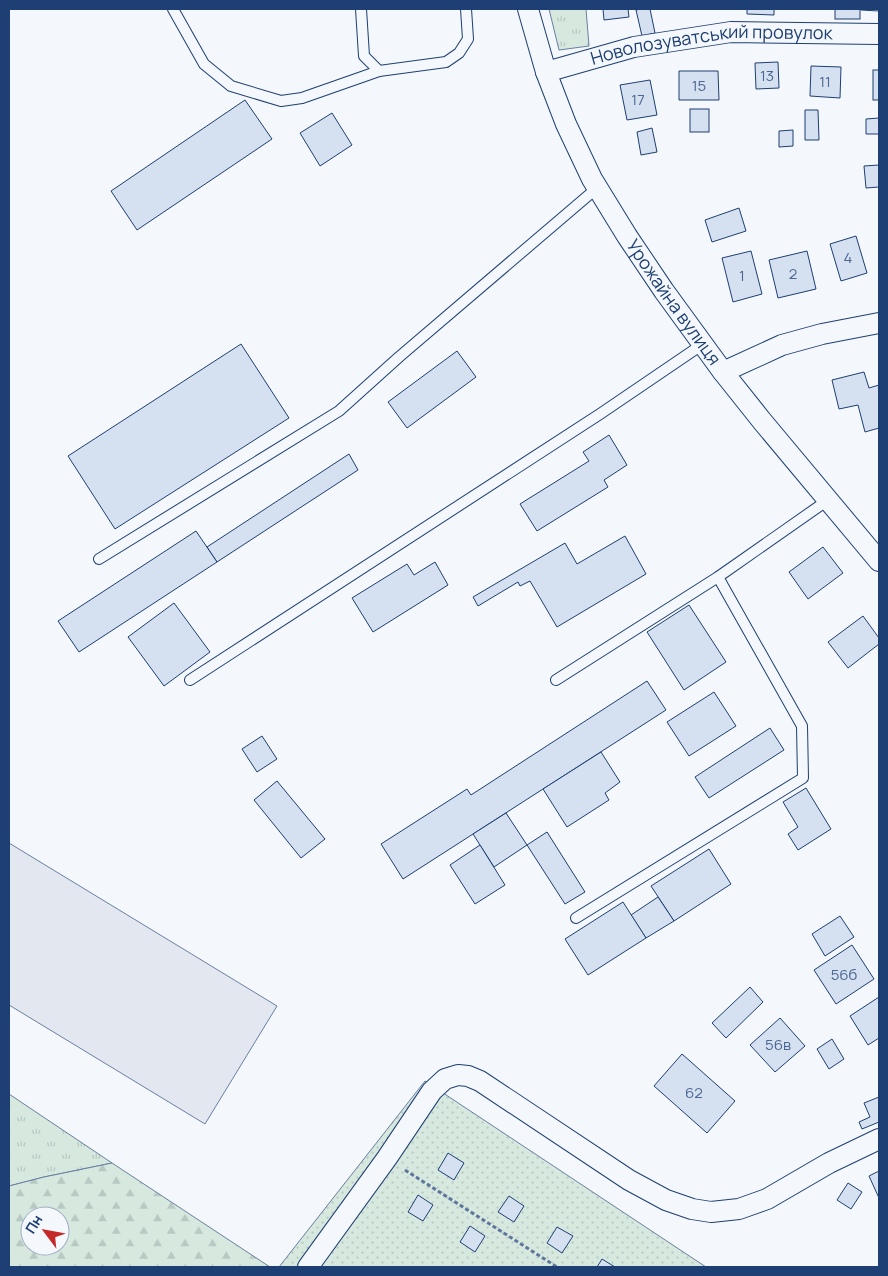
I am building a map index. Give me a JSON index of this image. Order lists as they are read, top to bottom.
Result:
{
  "streets": {
    "street": ["Новолозуватський провулок", "Урожайна вулиця"]
  },
  "crossings": [
    ["Новолозуватський провулок", "Урожайна вулиця"]
  ],
  "house_numbers": [
    "13",
    "11",
    "15",
    "17",
    "4",
    "2",
    "1",
    "56б",
    "56в",
    "62"
  ],
  "north": "top left"
}
